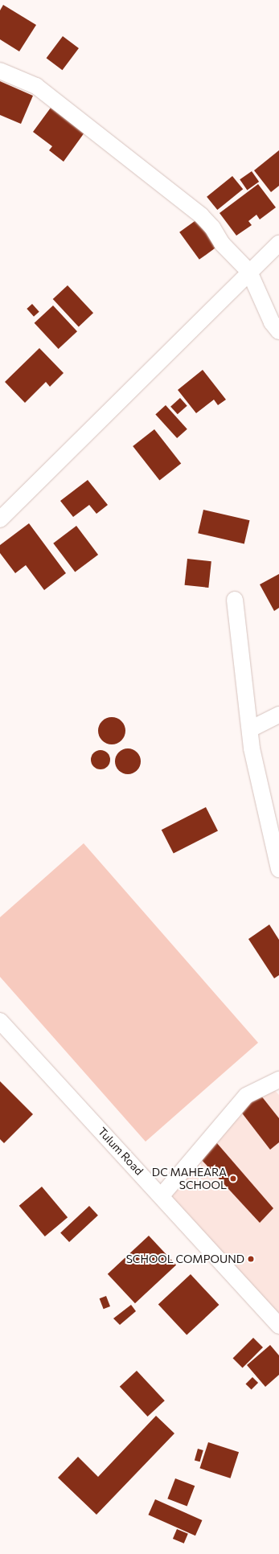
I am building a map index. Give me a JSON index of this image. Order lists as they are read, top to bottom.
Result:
{
  "streets": {
    "street": ["Tulum Road"]
  },
  "places": ["DC MAHEARA SCHOOL", "SCHOOL COMPOUND"]
}
